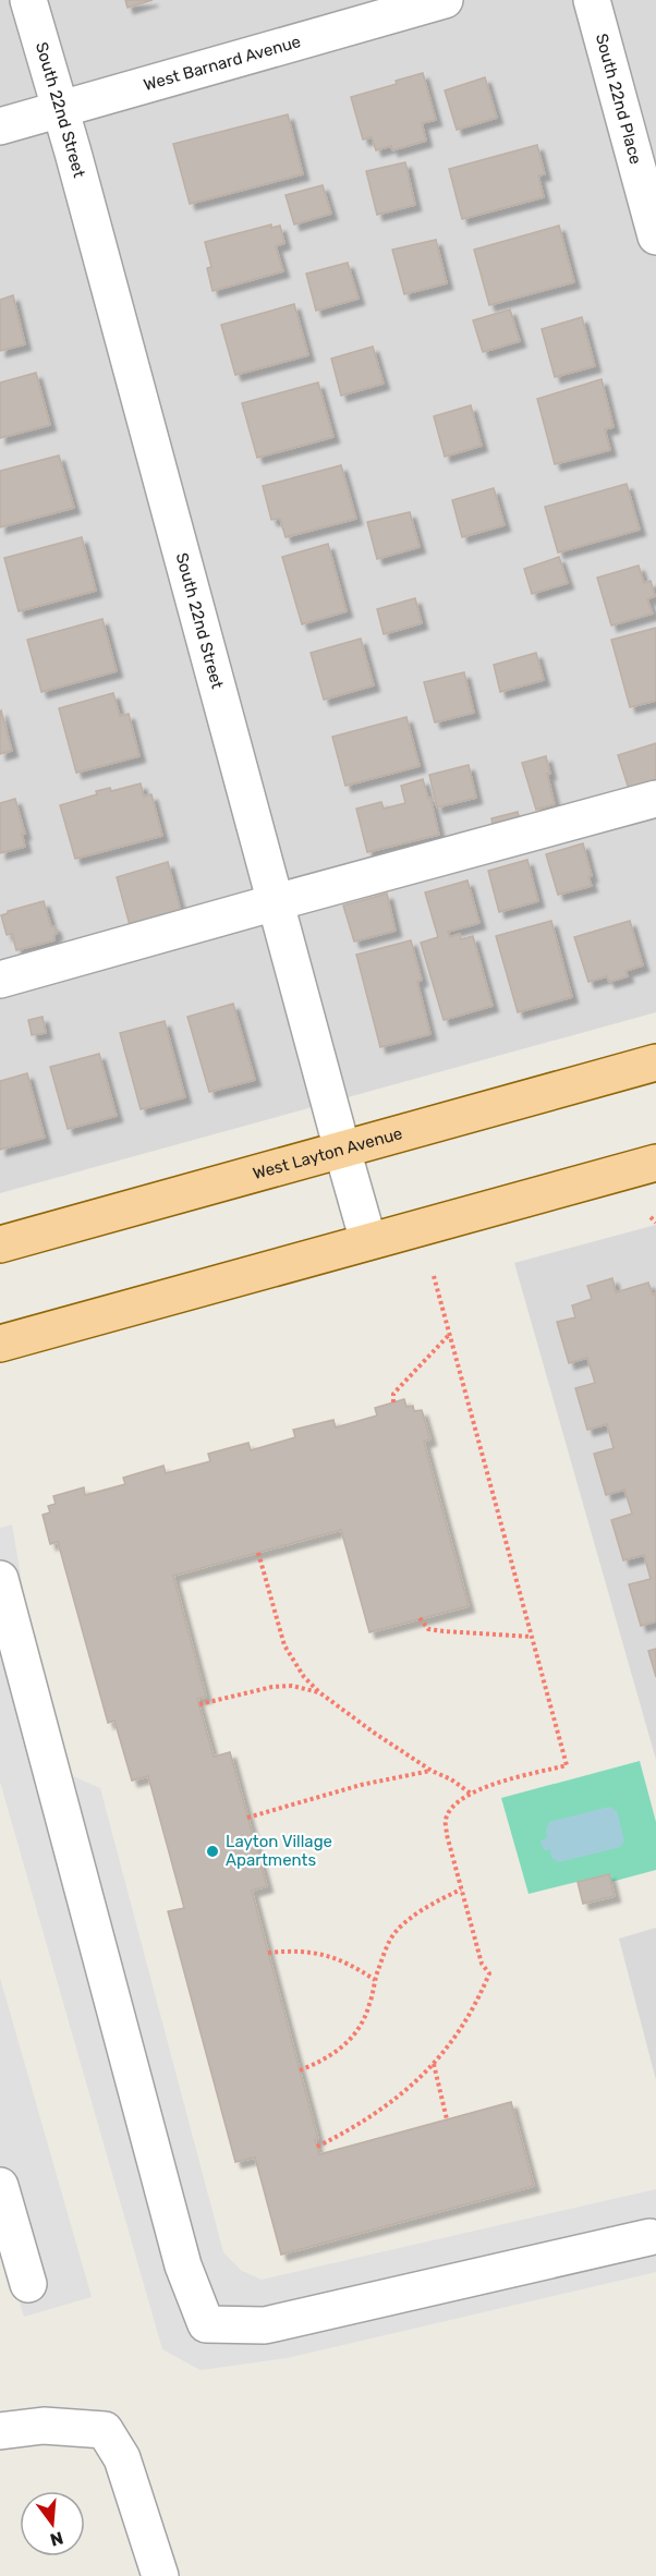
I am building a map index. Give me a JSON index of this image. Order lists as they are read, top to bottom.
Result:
{
  "streets": {
    "main road": ["West Layton Avenue"],
    "street": ["West Barnard Avenue", "South 22nd Place", "South 22nd Street"]
  },
  "crossings": [
    ["West Barnard Avenue", "South 22nd Street"],
    ["South 22nd Street", "West Layton Avenue"]
  ],
  "places": ["Layton Village Apartments"],
  "north": "bottom"
}
